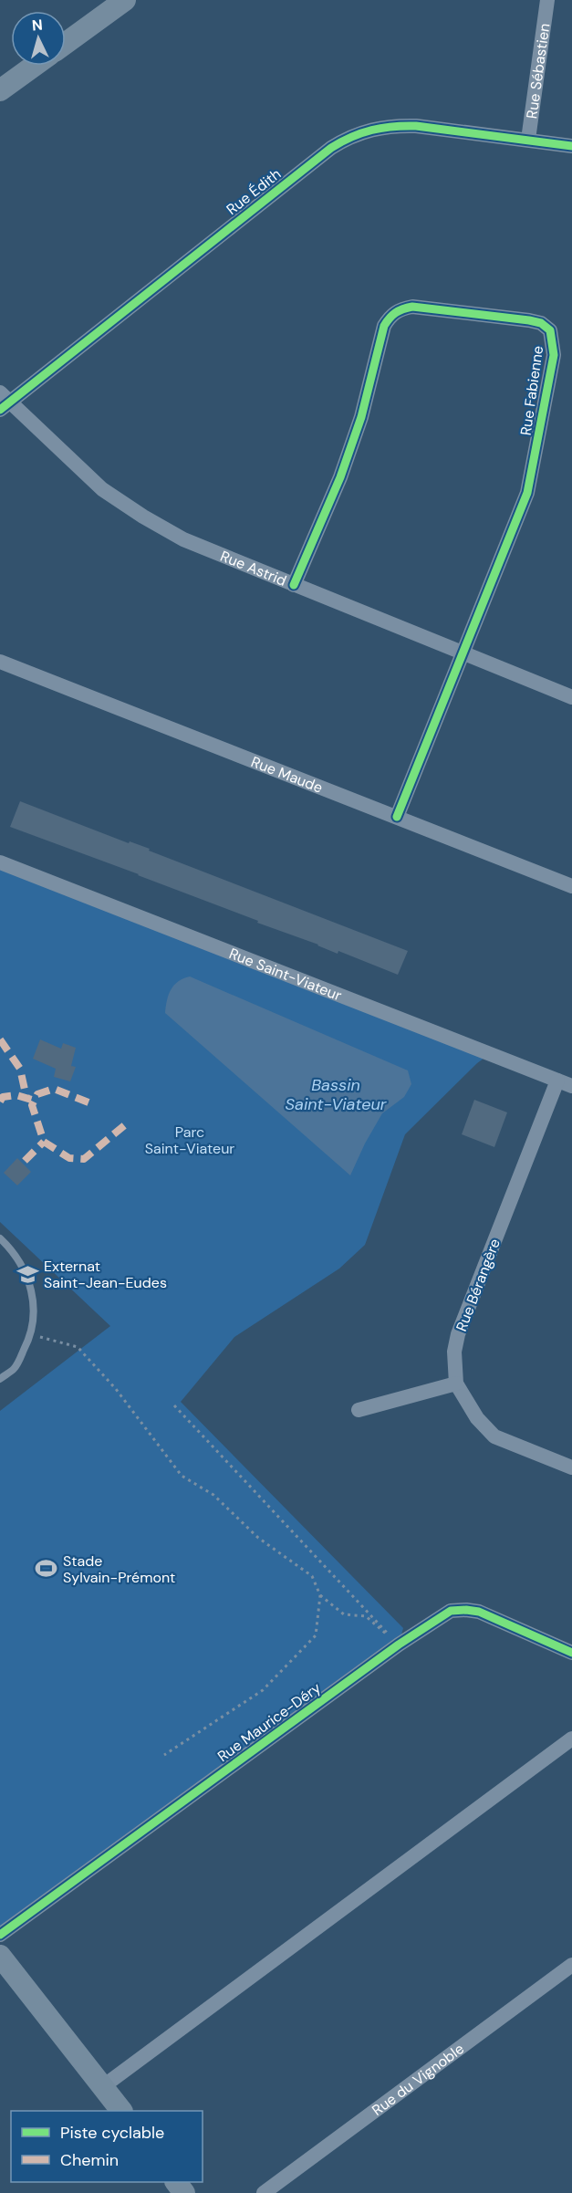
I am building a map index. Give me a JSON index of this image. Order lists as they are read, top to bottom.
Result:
{
  "streets": {
    "street": [
      "Rue Sébastien",
      "Rue Édith",
      "Rue Fabienne",
      "Rue Astrid",
      "Rue Maude",
      "Rue Saint-Viateur",
      "Rue Bérangère",
      "Rue Maurice-Déry",
      "Rue du Vignoble"
    ]
  },
  "crossings": [
    ["Rue Sébastien", "Rue Édith"],
    ["Rue Édith", "Rue Astrid"],
    ["Rue Fabienne", "Rue Astrid"],
    ["Rue Fabienne", "Rue Maude"],
    ["Rue Saint-Viateur", "Rue Bérangère"]
  ],
  "water": ["Bassin Saint-Viateur"],
  "parks": ["Parc Saint-Viateur"],
  "places": {
    "school or university": ["Externat Saint-Jean-Eudes"],
    "sports": ["Stade Sylvain-Prémont"]
  },
  "legend": ["Piste cyclable", "Chemin"],
  "north": "top"
}
